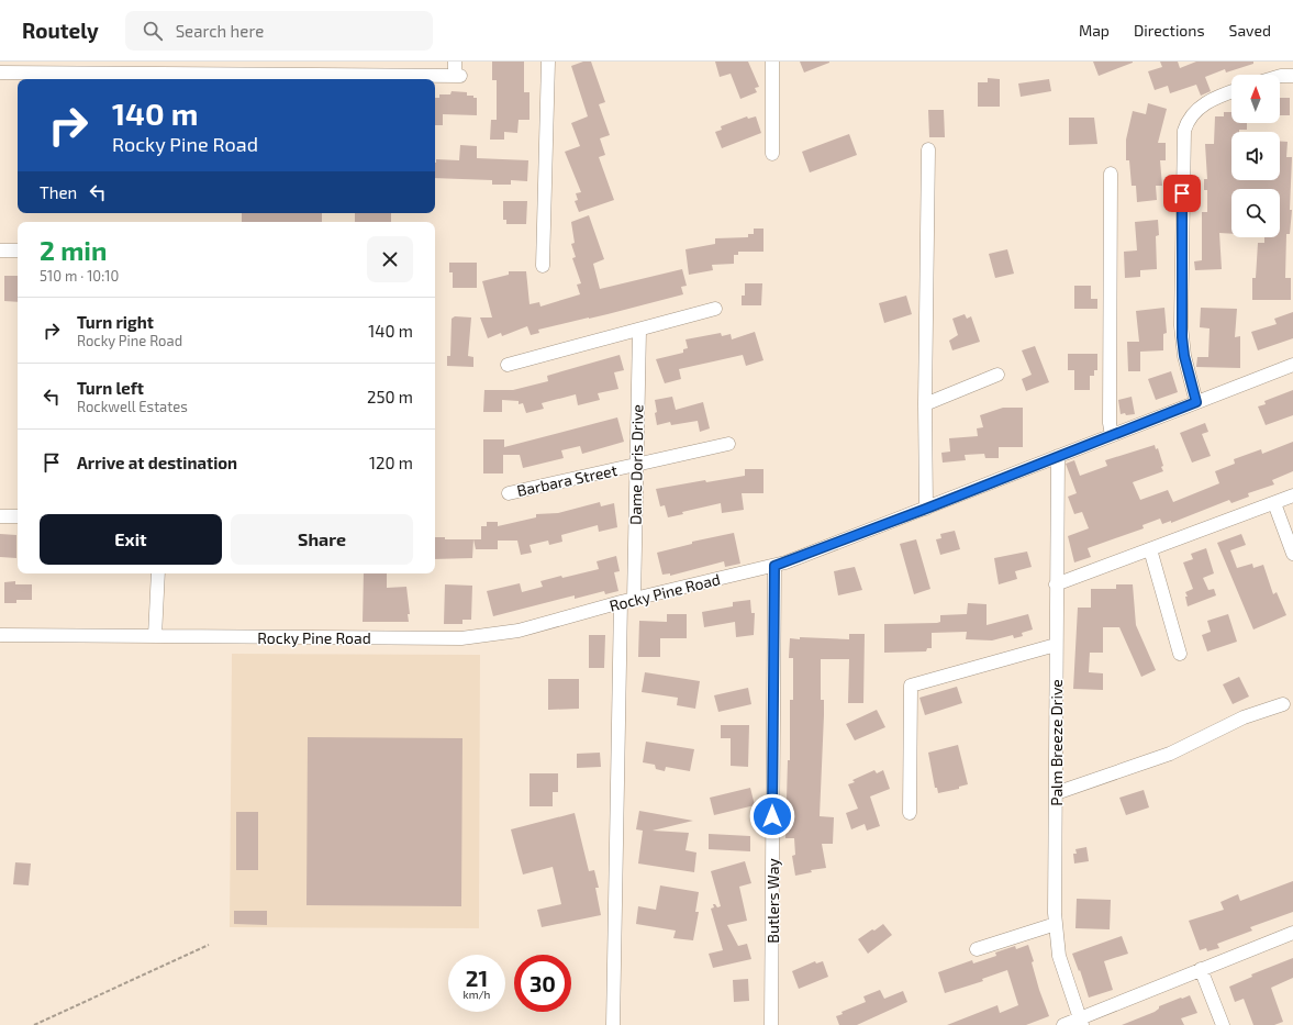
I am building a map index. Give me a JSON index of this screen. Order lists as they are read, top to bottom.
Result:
{
  "streets": {
    "street": [
      "Dame Doris Drive",
      "Barbara Street",
      "Rocky Pine Road",
      "Palm Breeze Drive",
      "Butlers Way"
    ]
  },
  "crossings": [
    ["Dame Doris Drive", "Barbara Street"],
    ["Dame Doris Drive", "Rocky Pine Road"],
    ["Rocky Pine Road", "Palm Breeze Drive"],
    ["Rocky Pine Road", "Butlers Way"]
  ],
  "north": "top",
  "page": {
    "header": "Routely",
    "search": "Search here",
    "nav": ["Map", "Directions", "Saved"],
    "turn": ["140 m", "Rocky Pine Road"],
    "then": "Then",
    "heading": ["2 min", "510 m · 10:10"],
    "list": [
      {
        "name": "Turn right",
        "note": "Rocky Pine Road",
        "value": "140 m"
      },
      {
        "name": "Turn left",
        "note": "Rockwell Estates",
        "value": "250 m"
      },
      {
        "name": "Arrive at destination",
        "value": "120 m"
      }
    ],
    "buttons": ["Exit", "Share"],
    "speed": "21 km/h",
    "limit": "30"
  }
}
